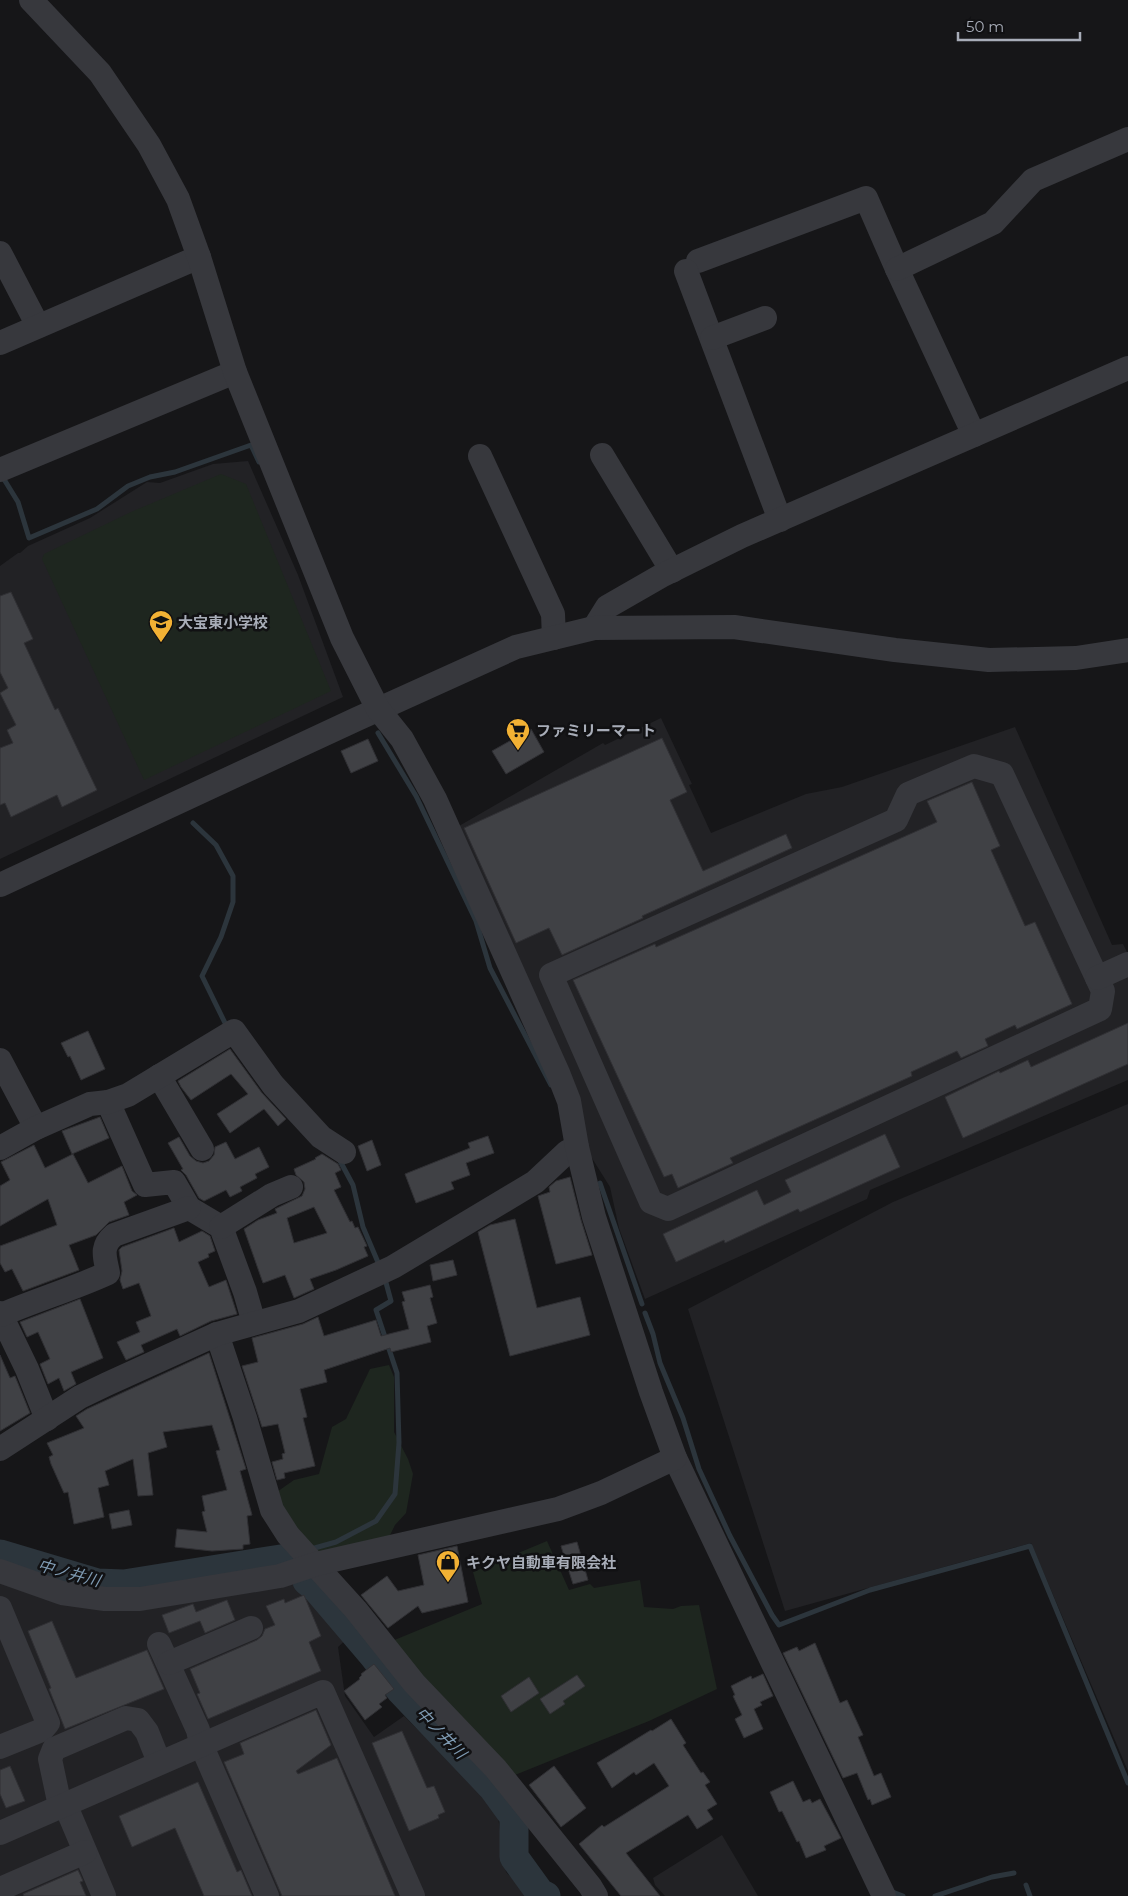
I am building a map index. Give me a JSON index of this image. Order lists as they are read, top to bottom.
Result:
{
  "water": ["中ノ井川"],
  "places": {
    "school or university": ["大宝東小学校"],
    "supermarket": ["ファミリーマート"],
    "shop": ["キクヤ自動車有限会社"]
  },
  "scale_bar": "50 m"
}
